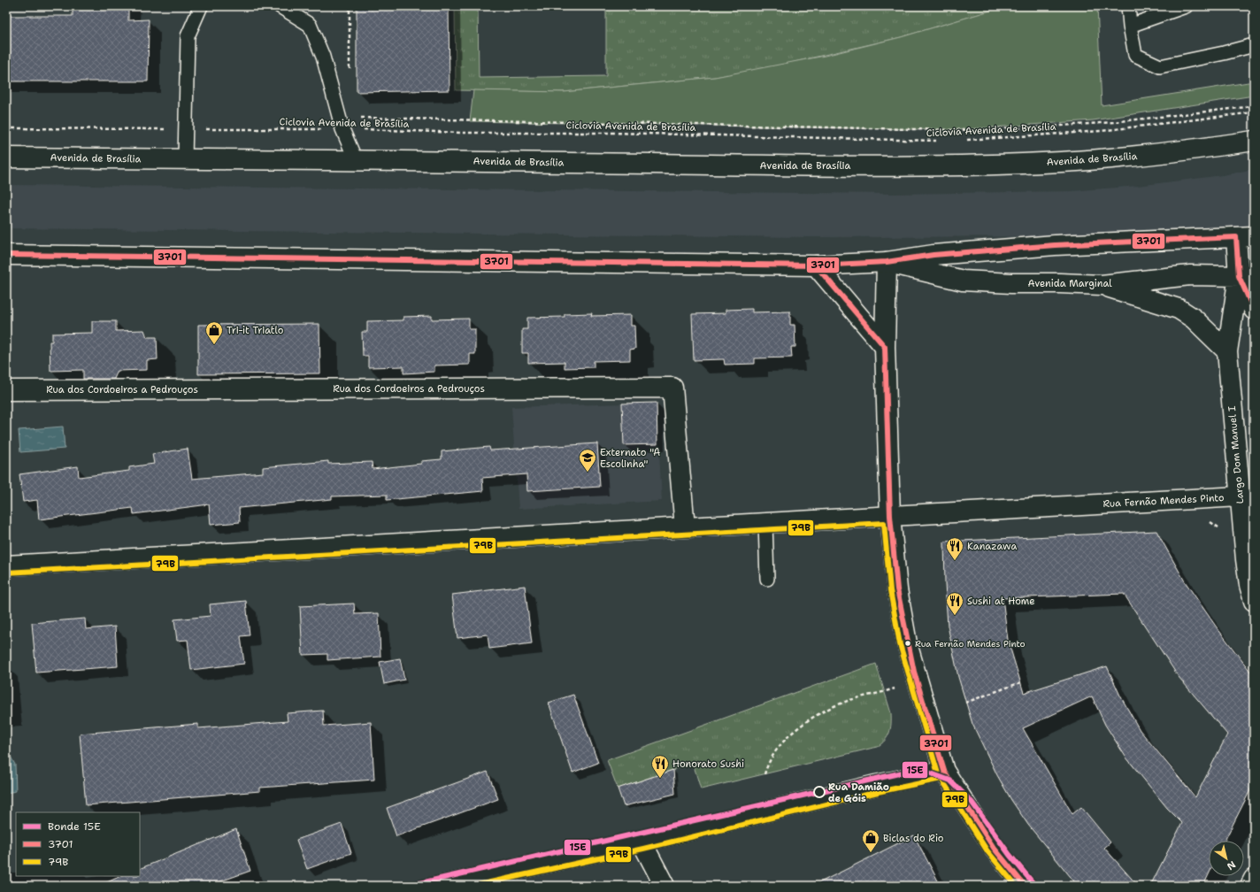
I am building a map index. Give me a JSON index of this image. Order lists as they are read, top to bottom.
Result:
{
  "streets": {
    "main road": [
      "Avenida de Brasília",
      "Avenida Marginal",
      "Rua dos Cordoeiros a Pedrouços",
      "Largo Dom Manuel I",
      "Rua Fernão Mendes Pinto"
    ],
    "path": ["Ciclovia Avenida de Brasília"]
  },
  "crossings": [
    ["Avenida Marginal", "Largo Dom Manuel I"],
    ["Rua dos Cordoeiros a Pedrouços", "Rua Fernão Mendes Pinto"],
    ["Largo Dom Manuel I", "Rua Fernão Mendes Pinto"]
  ],
  "places": {
    "shop": ["Tri-it Triatlo", "Biclas do Rio"],
    "school or university": ["Externato \"A Escolinha\""],
    "restaurant": ["Kanazawa", "Sushi at Home", "Honorato Sushi"],
    "other": ["Rua Fernão Mendes Pinto", "Rua Damião de Góis"]
  },
  "lines": ["transit line 3701", "transit line 79B", "tram line 15E"],
  "legend": ["Bonde 15E", "3701", "79B"],
  "north": "bottom right"
}
